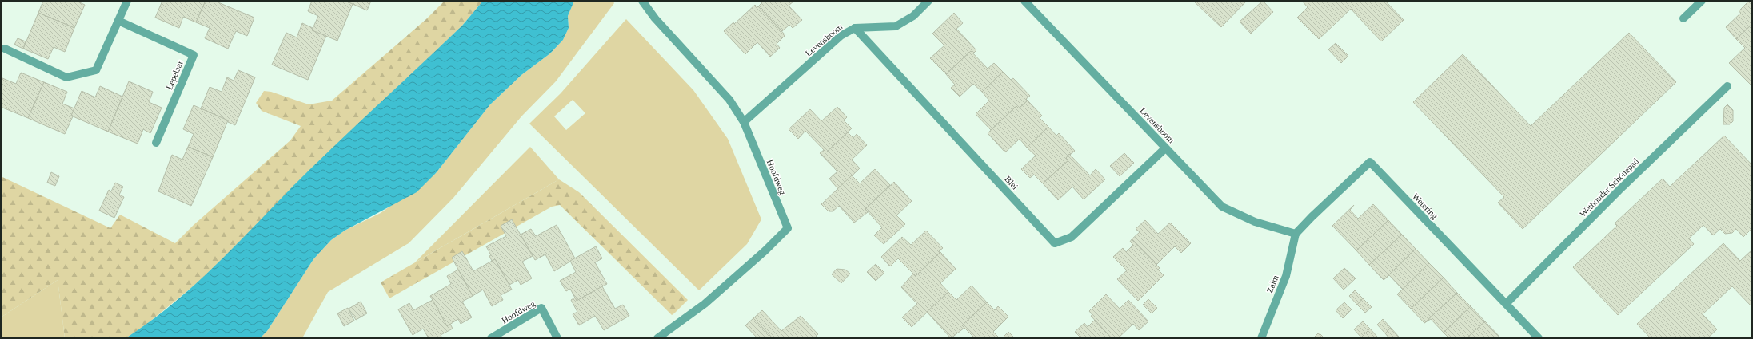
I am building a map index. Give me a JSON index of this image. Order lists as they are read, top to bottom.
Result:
{
  "streets": {
    "street": [
      "Levensboom",
      "Lepelaar",
      "Hoofdweg",
      "Blei",
      "Wethouder Schönepad",
      "Wetering",
      "Zalm"
    ]
  },
  "crossings": [
    ["Levensboom", "Hoofdweg"],
    ["Levensboom", "Blei"],
    ["Levensboom", "Wetering"],
    ["Levensboom", "Zalm"],
    ["Wethouder Schönepad", "Wetering"],
    ["Wetering", "Zalm"]
  ]
}
